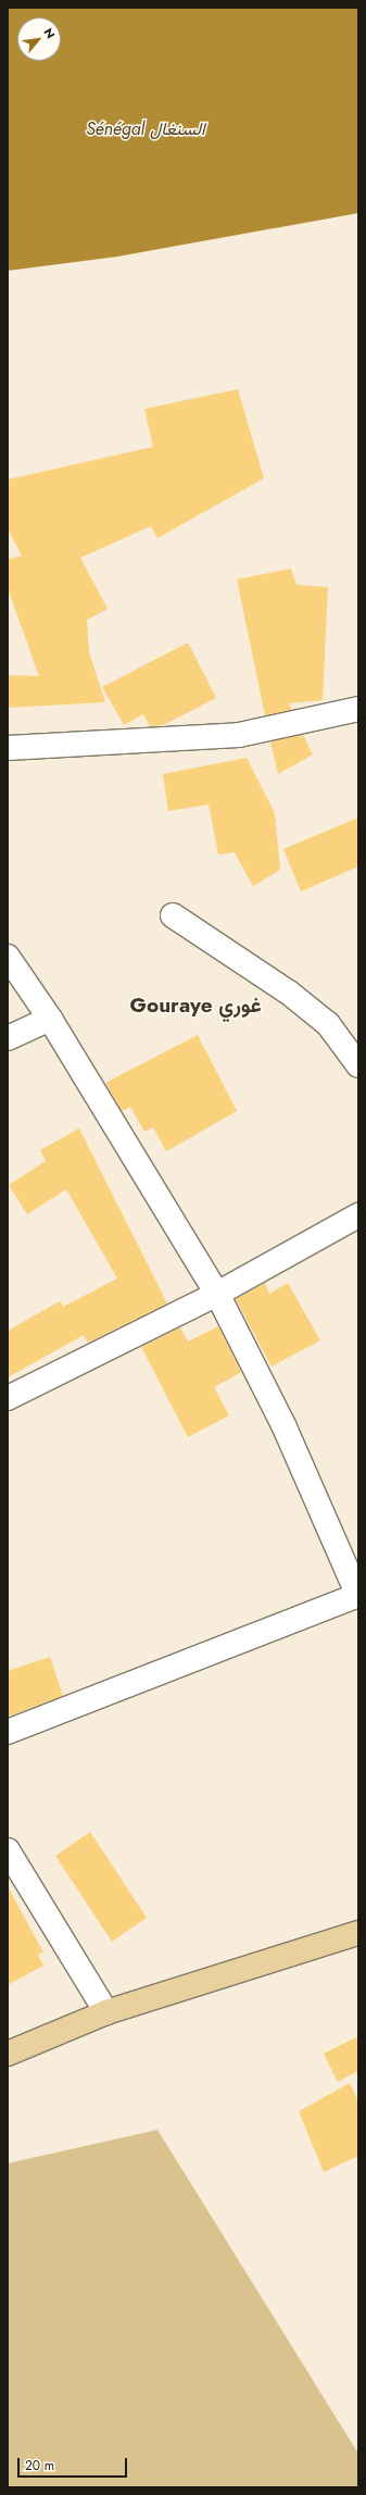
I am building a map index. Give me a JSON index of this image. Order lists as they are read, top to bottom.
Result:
{
  "districts": ["Gouraye غوري"],
  "water": ["Sénégal السنغال"],
  "scale_bar": "20 m",
  "north": "top right"
}
